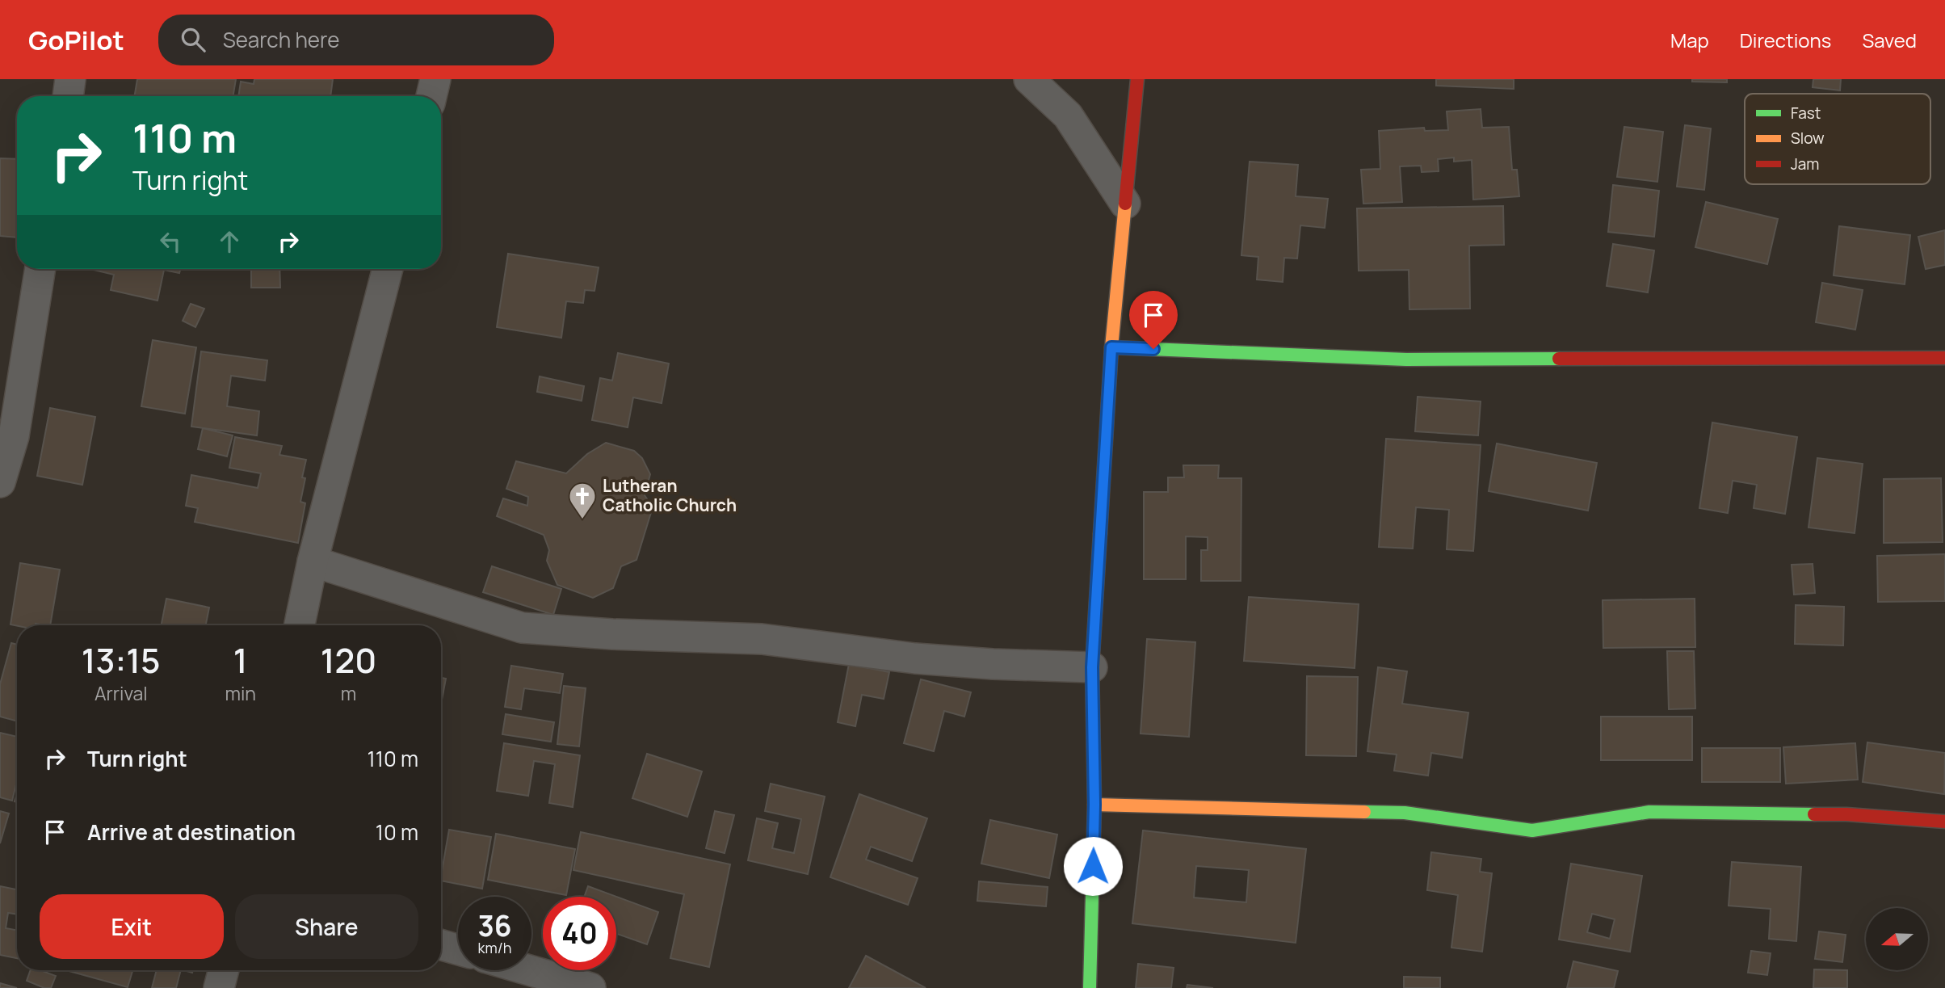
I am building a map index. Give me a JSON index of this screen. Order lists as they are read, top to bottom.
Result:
{
  "places": {
    "church": ["Lutheran Catholic Church"]
  },
  "legend": ["Fast", "Slow", "Jam"],
  "north": "left",
  "page": {
    "header": "GoPilot",
    "search": "Search here",
    "nav": ["Map", "Directions", "Saved"],
    "turn": ["110 m", "Turn right"],
    "eta": [
      "13:15",
      "Arrival",
      "1",
      "min",
      "120",
      "m"
    ],
    "list": [
      {
        "name": "Turn right",
        "value": "110 m"
      },
      {
        "name": "Arrive at destination",
        "value": "10 m"
      }
    ],
    "buttons": ["Exit", "Share"],
    "speed": "36 km/h",
    "limit": "40"
  }
}
